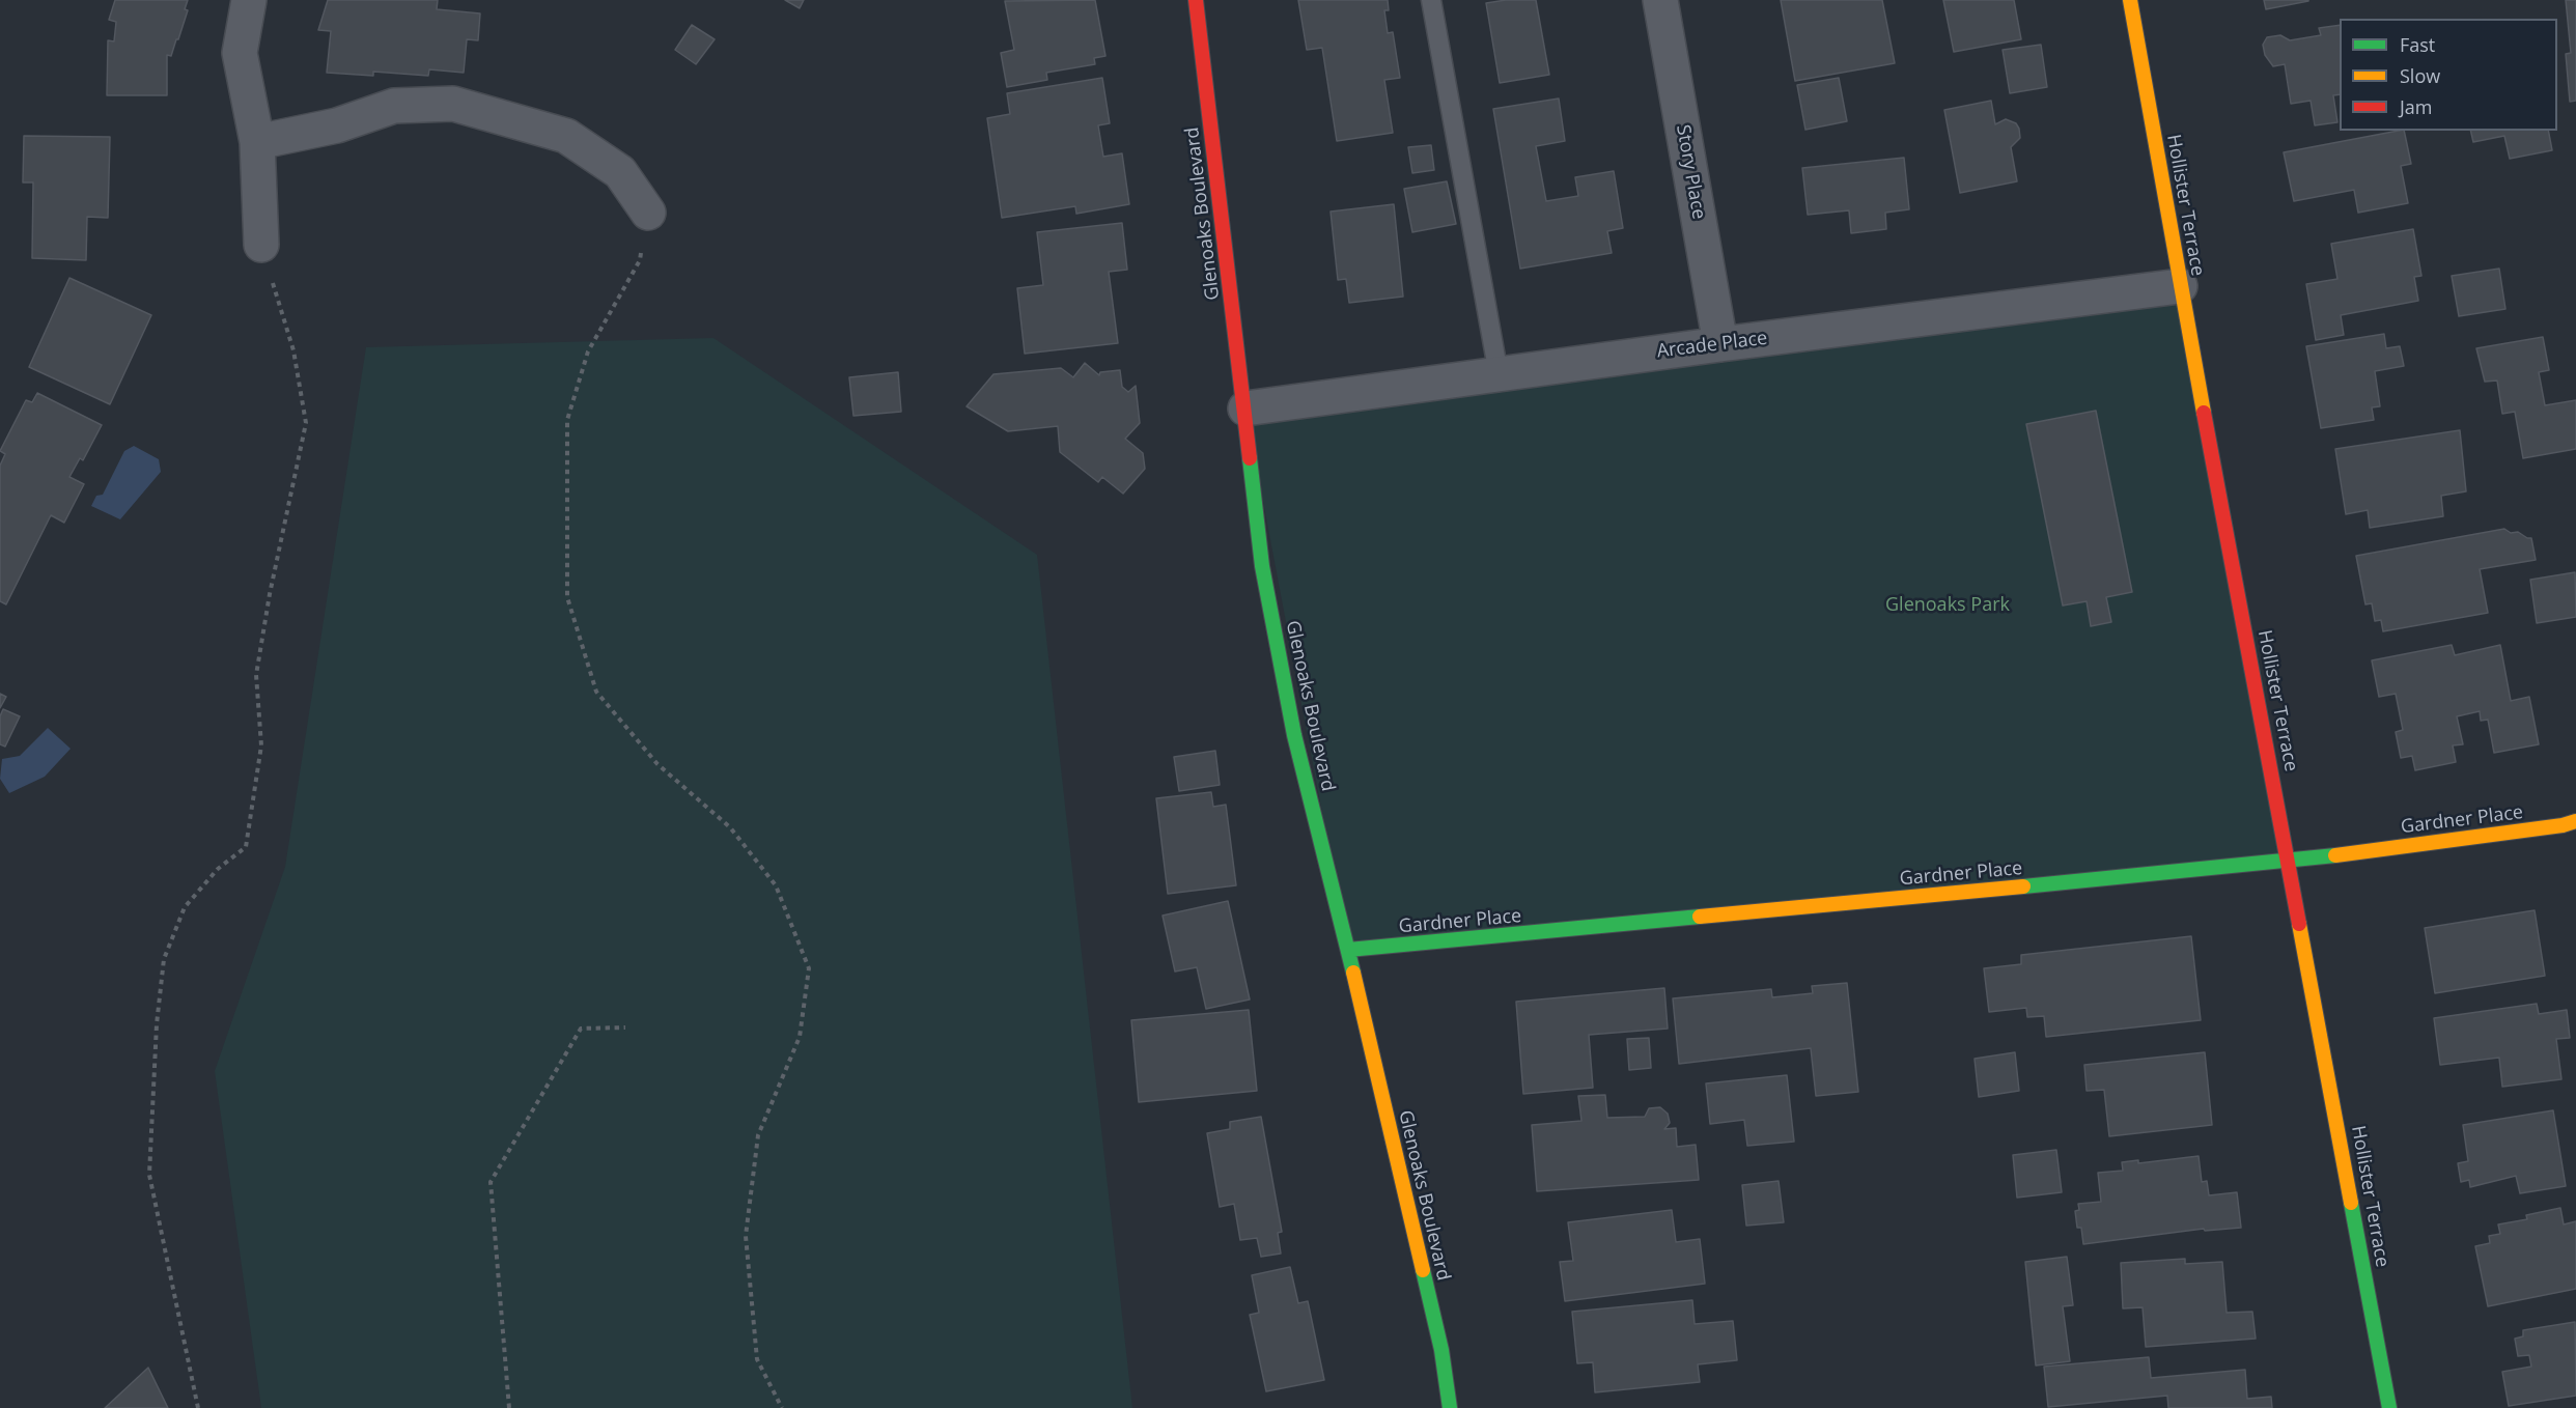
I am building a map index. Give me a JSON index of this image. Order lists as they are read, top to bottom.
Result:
{
  "streets": {
    "street": [
      "Story Place",
      "Hollister Terrace",
      "Glenoaks Boulevard",
      "Arcade Place",
      "Gardner Place"
    ]
  },
  "crossings": [
    ["Story Place", "Arcade Place"],
    ["Hollister Terrace", "Arcade Place"],
    ["Hollister Terrace", "Gardner Place"],
    ["Glenoaks Boulevard", "Arcade Place"],
    ["Glenoaks Boulevard", "Gardner Place"]
  ],
  "parks": ["Glenoaks Park"],
  "legend": ["Fast", "Slow", "Jam"]
}
